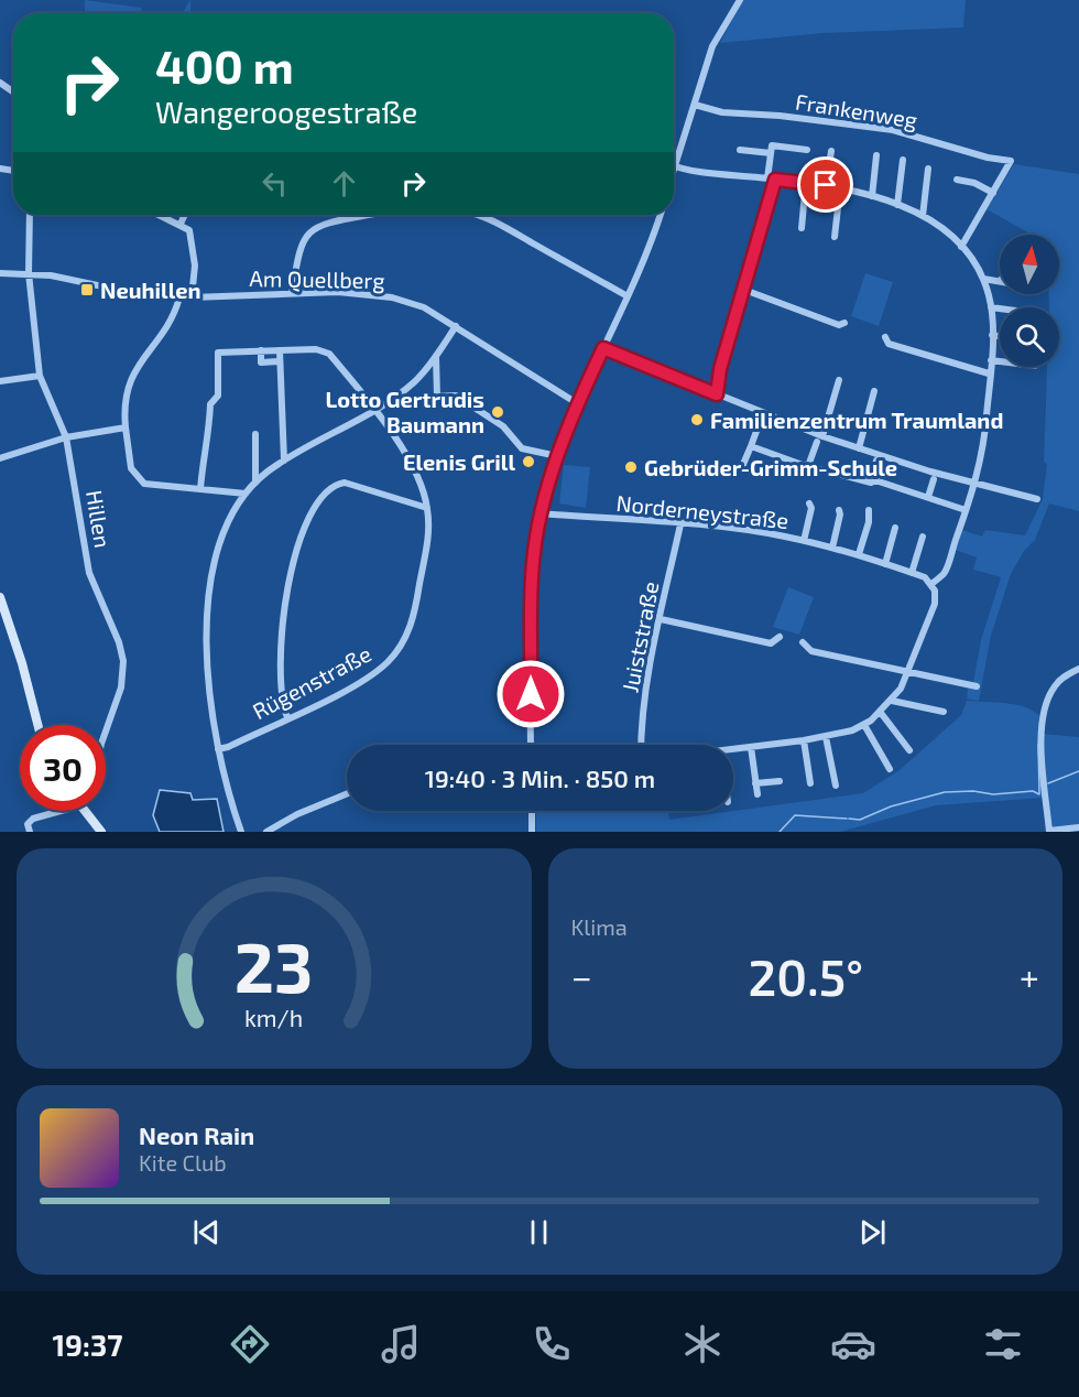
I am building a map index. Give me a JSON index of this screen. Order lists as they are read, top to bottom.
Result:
{
  "streets": {
    "street": [
      "Frankenweg",
      "Am Quellberg",
      "Norderneystraße",
      "Hillen",
      "Juiststraße",
      "Rügenstraße"
    ]
  },
  "crossings": [
    ["Am Quellberg", "Hillen"],
    ["Norderneystraße", "Juiststraße"]
  ],
  "places": {
    "transit": ["Neuhillen"],
    "other": [
      "Lotto Gertrudis Baumann",
      "Familienzentrum Traumland",
      "Elenis Grill",
      "Gebrüder-Grimm-Schule"
    ]
  },
  "north": "top",
  "page": {
    "turn": ["400 m", "Wangeroogestraße"],
    "limit": "30",
    "trip": "19:40 · 3 Min. · 850 m",
    "tile": "Klima",
    "heat": ["−", "20.5°", "+"],
    "song": ["Neon Rain", "Kite Club"],
    "tabs": "19:37",
    "gauge": ["23", "km/h"]
  }
}
